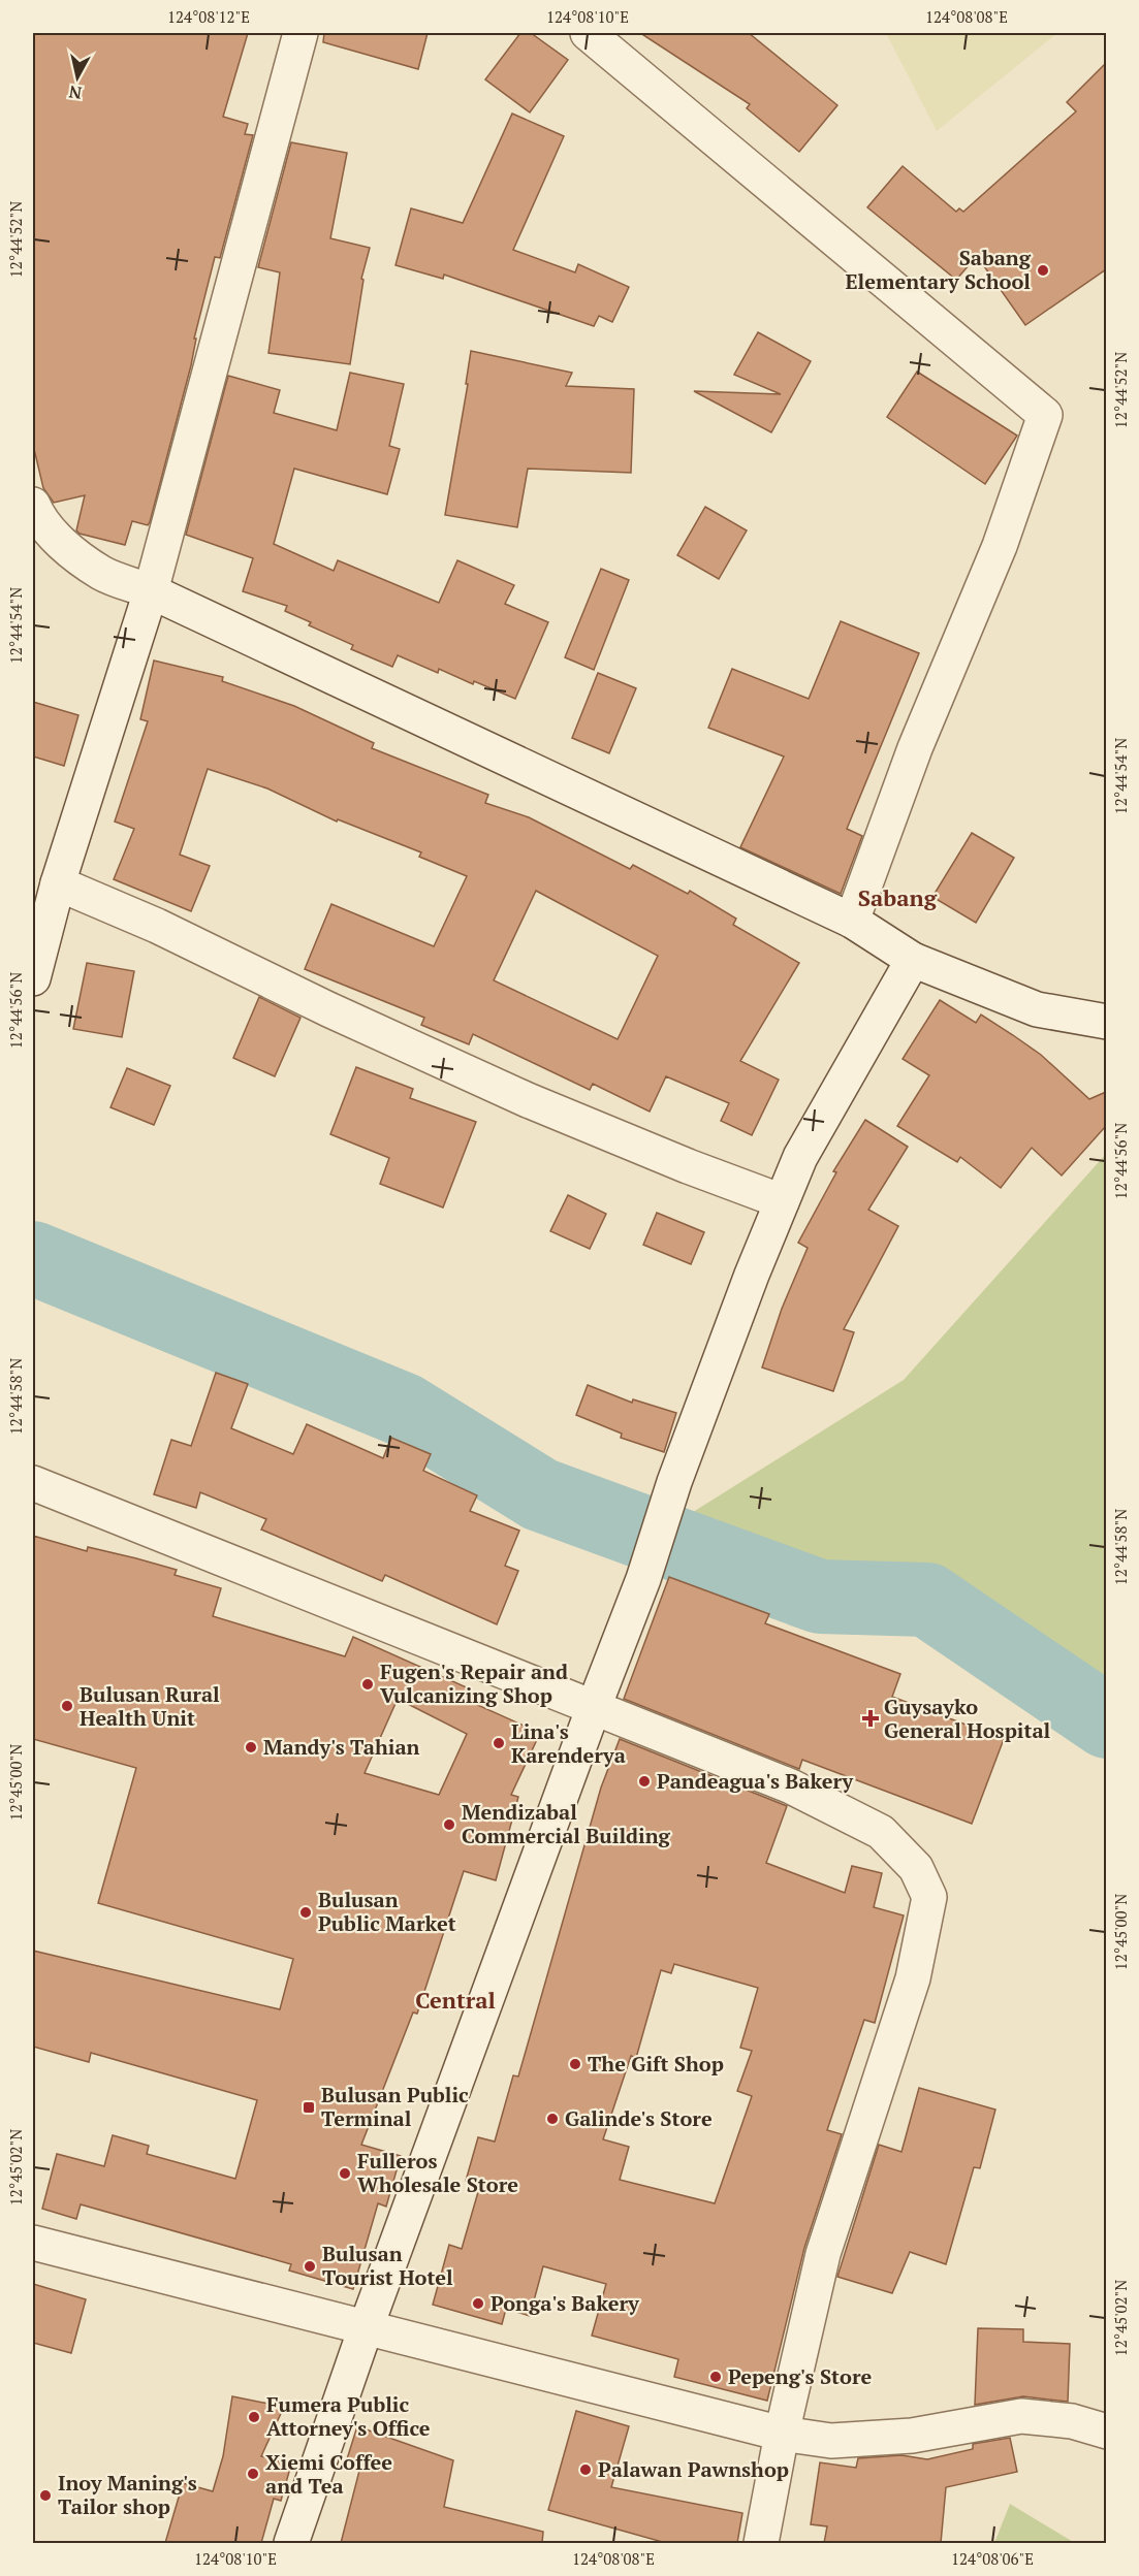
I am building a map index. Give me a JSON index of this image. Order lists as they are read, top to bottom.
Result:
{
  "districts": ["Sabang", "Central"],
  "places": {
    "other": [
      "Sabang Elementary School",
      "Fugen's Repair and Vulcanizing Shop",
      "Bulusan Rural Health Unit",
      "Lina's Karenderya",
      "Mandy's Tahian",
      "Pandeagua's Bakery",
      "Mendizabal Commercial Building",
      "Bulusan Public Market",
      "The Gift Shop",
      "Galinde's Store",
      "Fulleros Wholesale Store",
      "Bulusan Tourist Hotel",
      "Ponga's Bakery",
      "Pepeng's Store",
      "Fumera Public Attorney's Office",
      "Palawan Pawnshop",
      "Xiemi Coffee and Tea",
      "Inoy Maning's Tailor shop"
    ],
    "health": ["Guysayko General Hospital"],
    "transit": ["Bulusan Public Terminal"]
  },
  "north": "bottom",
  "coordinates": [
    "124°08'12\"E",
    "124°08'10\"E",
    "124°08'08\"E",
    "12°44'52\"N",
    "12°44'54\"N",
    "12°44'56\"N",
    "12°44'58\"N",
    "12°45'00\"N",
    "12°45'02\"N",
    "124°08'06\"E"
  ]
}
